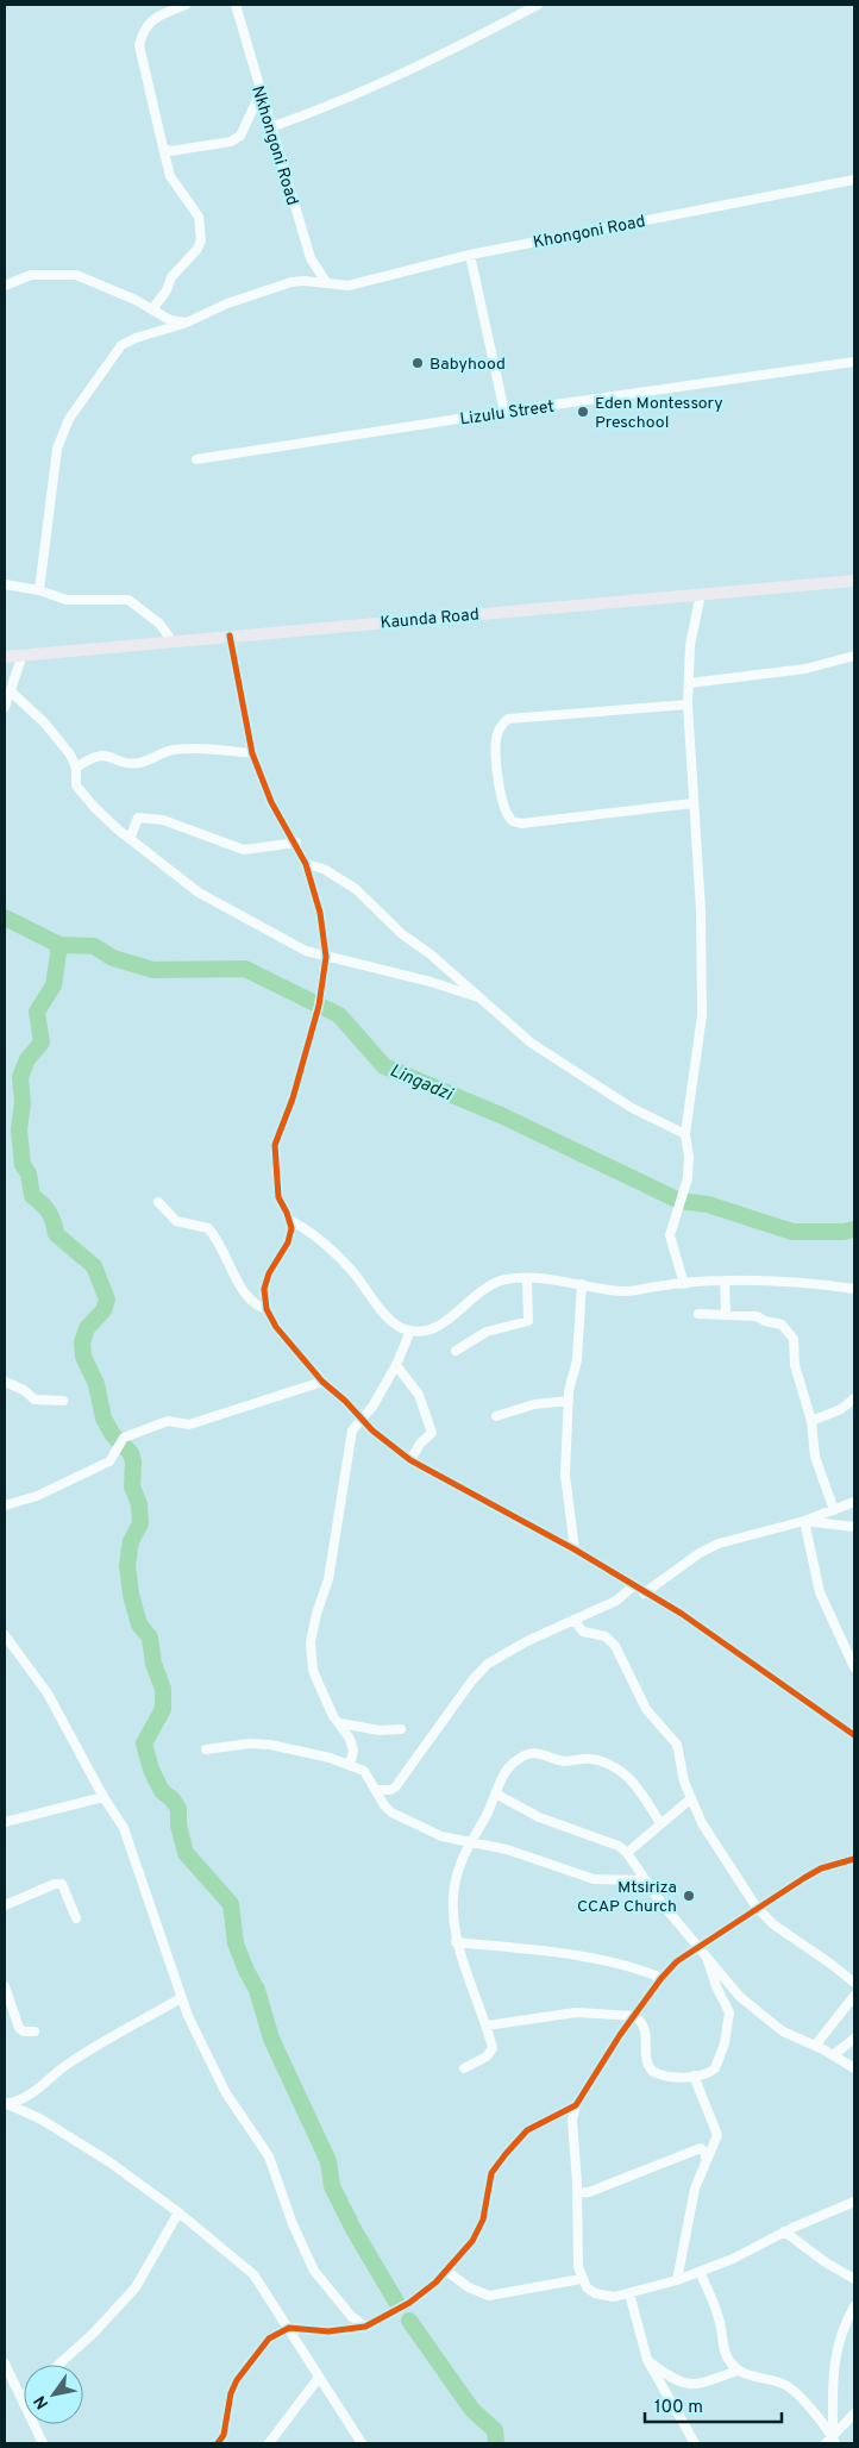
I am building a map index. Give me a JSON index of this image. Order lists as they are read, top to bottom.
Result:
{
  "streets": {
    "main road": ["Kaunda Road"],
    "street": ["Nkhongoni Road", "Khongoni Road", "Lizulu Street"]
  },
  "crossings": [
    ["Nkhongoni Road", "Khongoni Road"]
  ],
  "water": ["Lingadzi"],
  "places": ["Babyhood", "Eden Montessory Preschool", "Mtsiriza CCAP Church"],
  "scale_bar": "100 m",
  "north": "bottom left"
}
